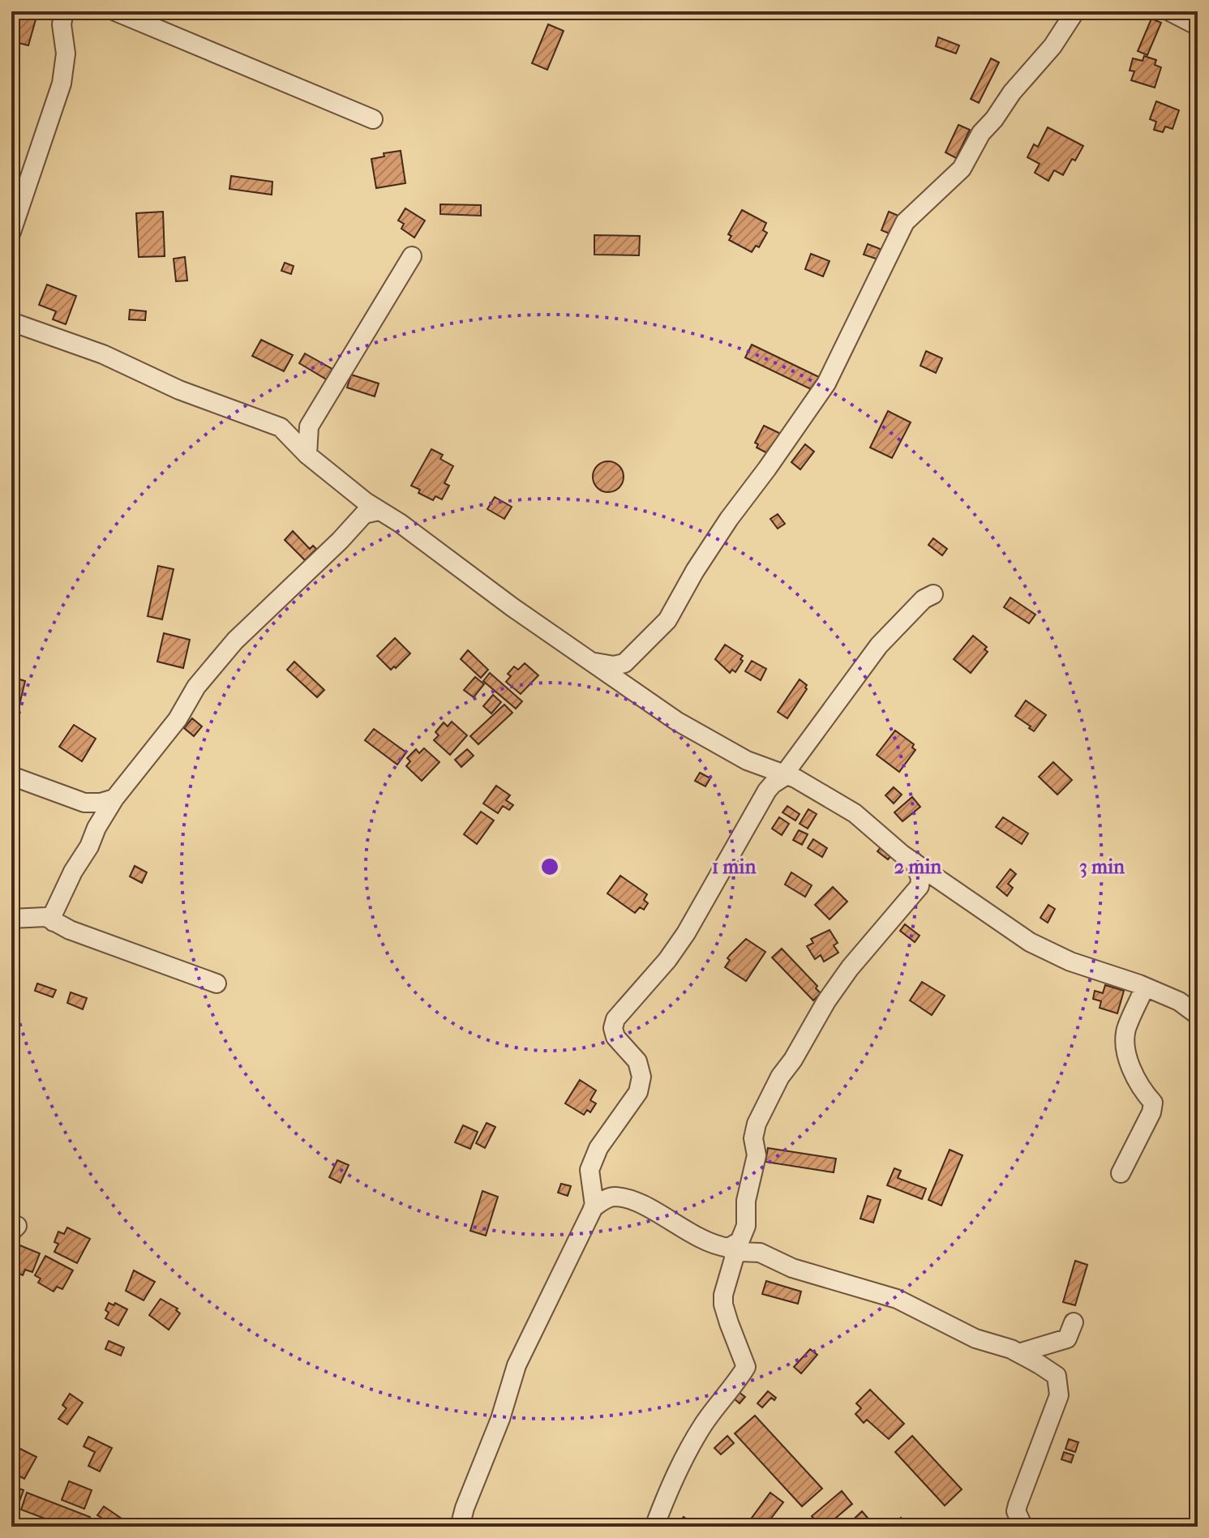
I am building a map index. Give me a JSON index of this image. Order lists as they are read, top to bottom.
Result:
{
  "rings": ["1 min", "2 min", "3 min"]
}
